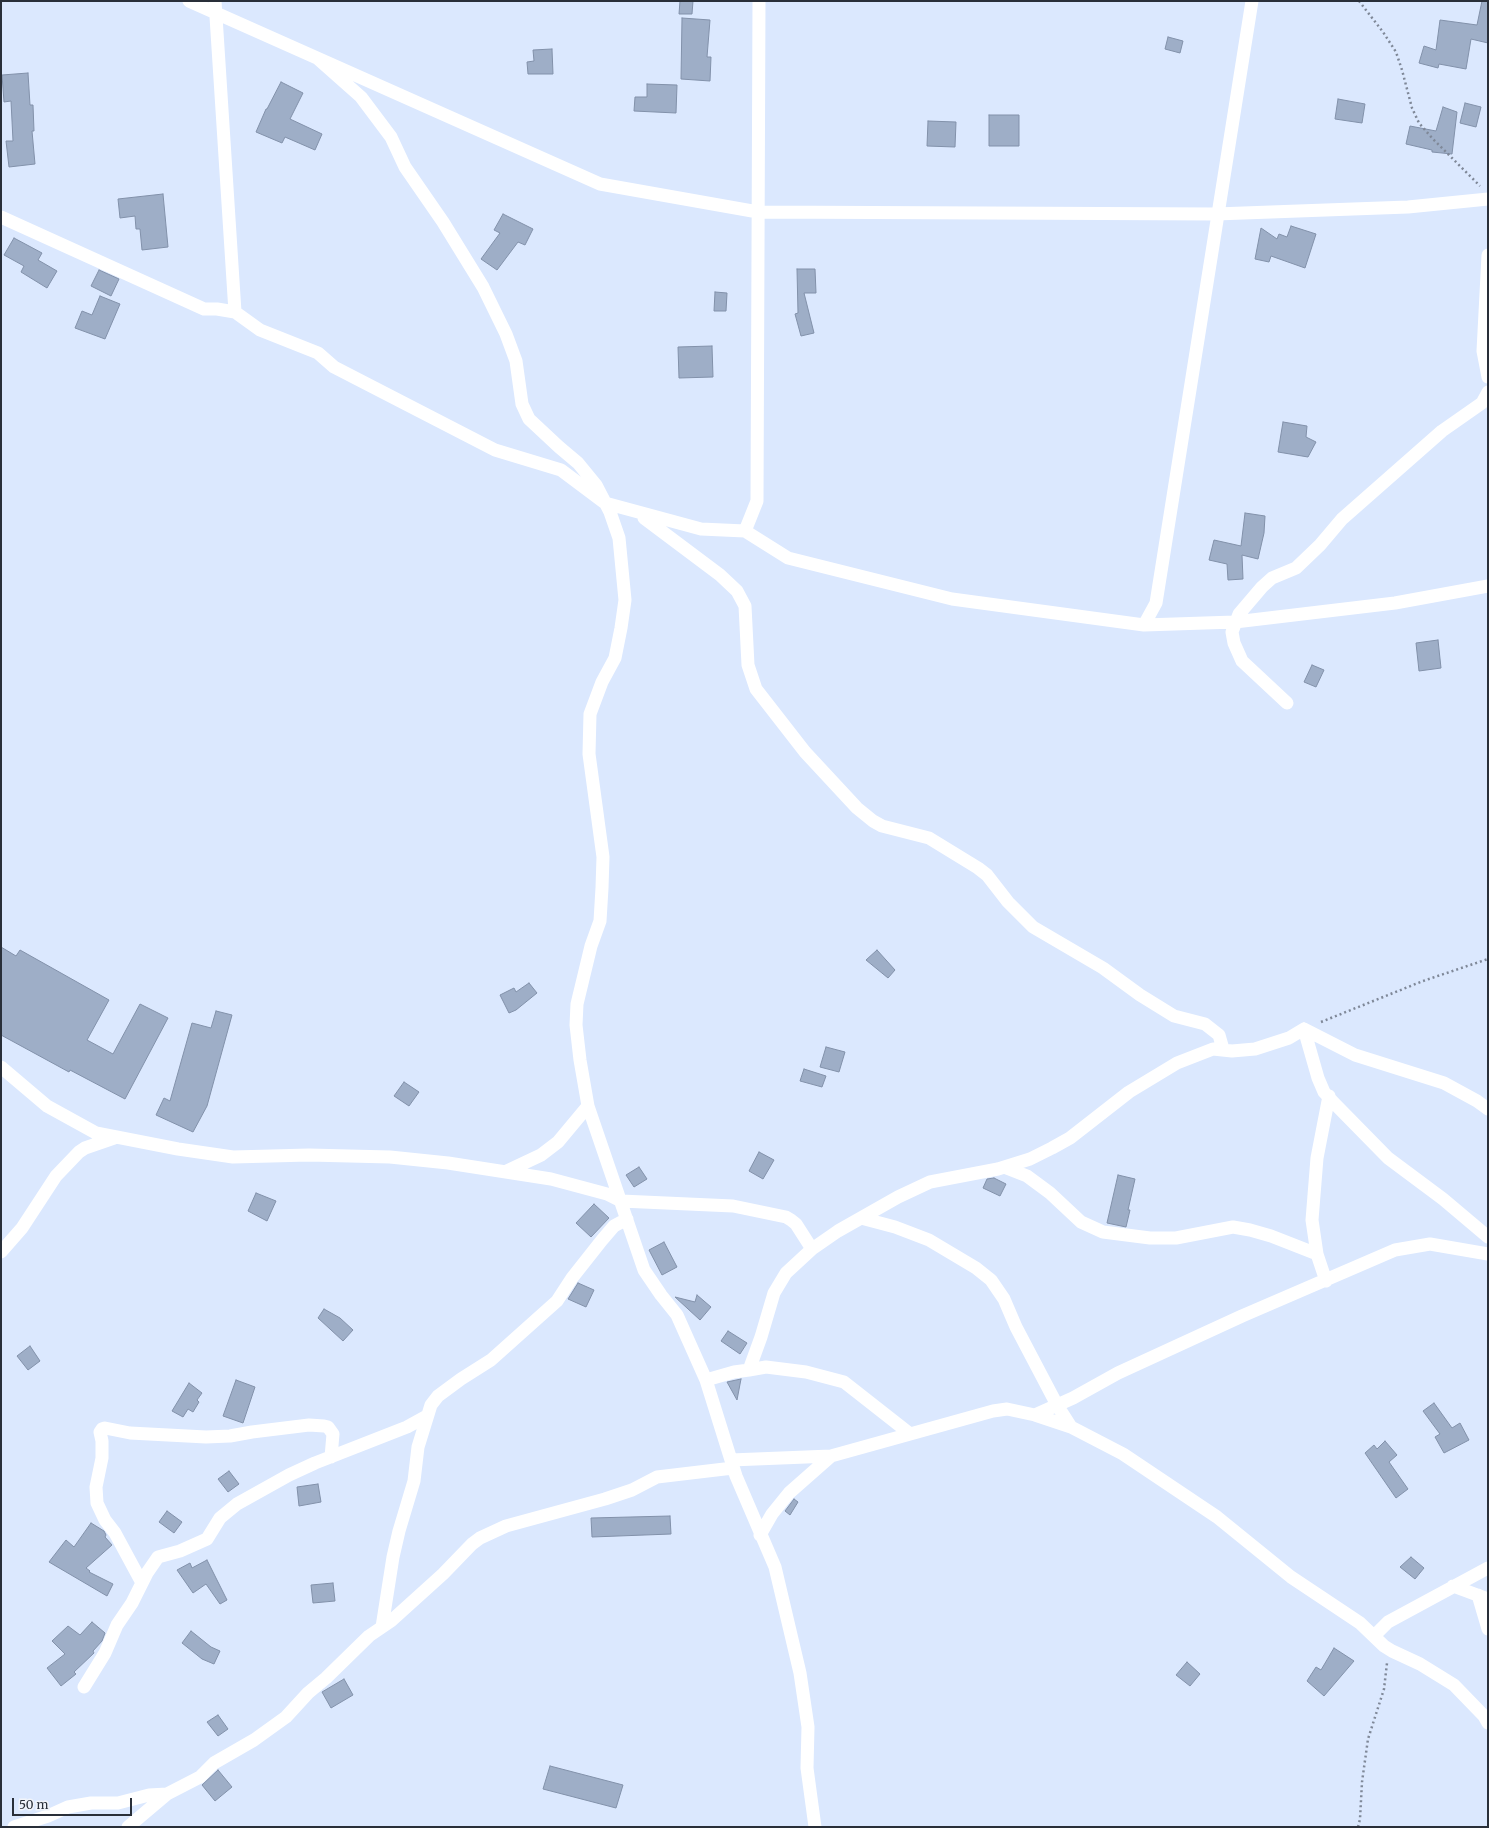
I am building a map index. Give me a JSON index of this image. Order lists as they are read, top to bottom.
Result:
{
  "scale_bar": "50 m"
}
